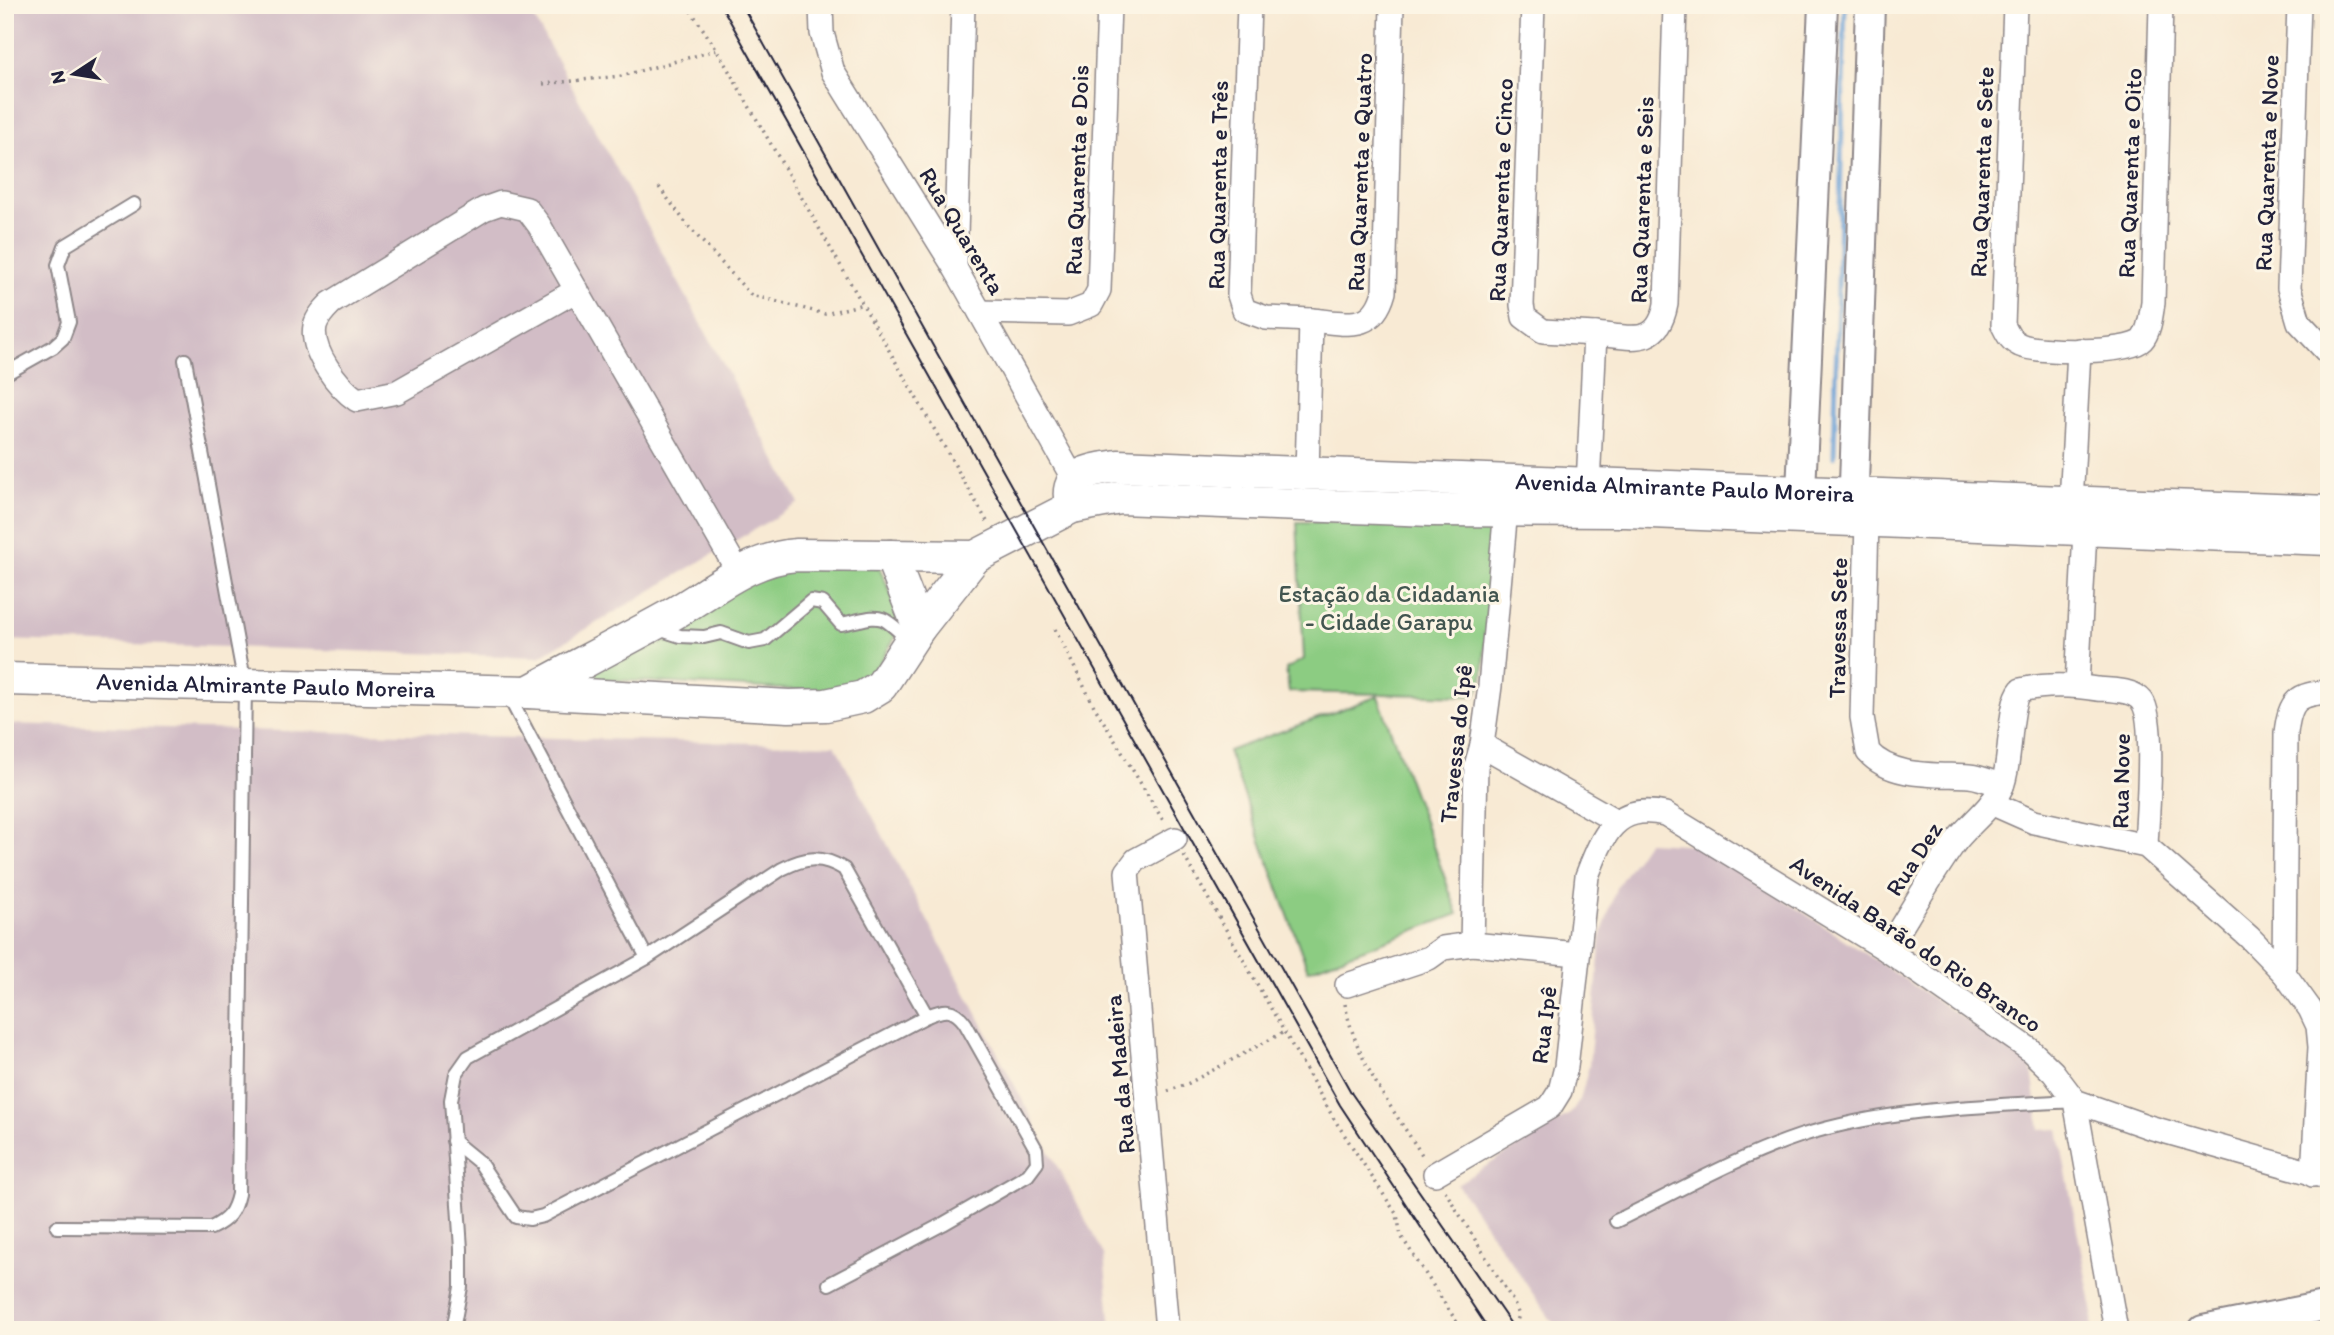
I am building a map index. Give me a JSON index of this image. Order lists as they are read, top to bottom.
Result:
{
  "streets": {
    "main road": ["Avenida Almirante Paulo Moreira"],
    "street": [
      "Rua Quarenta e Nove",
      "Rua Quarenta e Dois",
      "Rua Quarenta e Quatro",
      "Rua Quarenta e Sete",
      "Rua Quarenta e Oito",
      "Rua Quarenta e Três",
      "Rua Quarenta e Cinco",
      "Rua Quarenta e Seis",
      "Rua Quarenta",
      "Travessa Sete",
      "Travessa do Ipê",
      "Rua Nove",
      "Rua Dez",
      "Avenida Barão do Rio Branco",
      "Rua Ipê",
      "Rua da Madeira"
    ]
  },
  "crossings": [
    ["Rua Quarenta e Dois", "Rua Quarenta"],
    ["Rua Quarenta e Quatro", "Rua Quarenta e Três"],
    ["Rua Quarenta e Sete", "Rua Quarenta e Oito"],
    ["Rua Quarenta e Cinco", "Rua Quarenta e Seis"],
    ["Rua Quarenta", "Avenida Almirante Paulo Moreira"],
    ["Avenida Almirante Paulo Moreira", "Travessa Sete"],
    ["Avenida Almirante Paulo Moreira", "Travessa do Ipê"],
    ["Travessa Sete", "Rua Dez"],
    ["Rua Dez", "Avenida Barão do Rio Branco"],
    ["Avenida Barão do Rio Branco", "Rua Ipê"]
  ],
  "parks": ["Estação da Cidadania - Cidade Garapu"],
  "north": "left"
}
